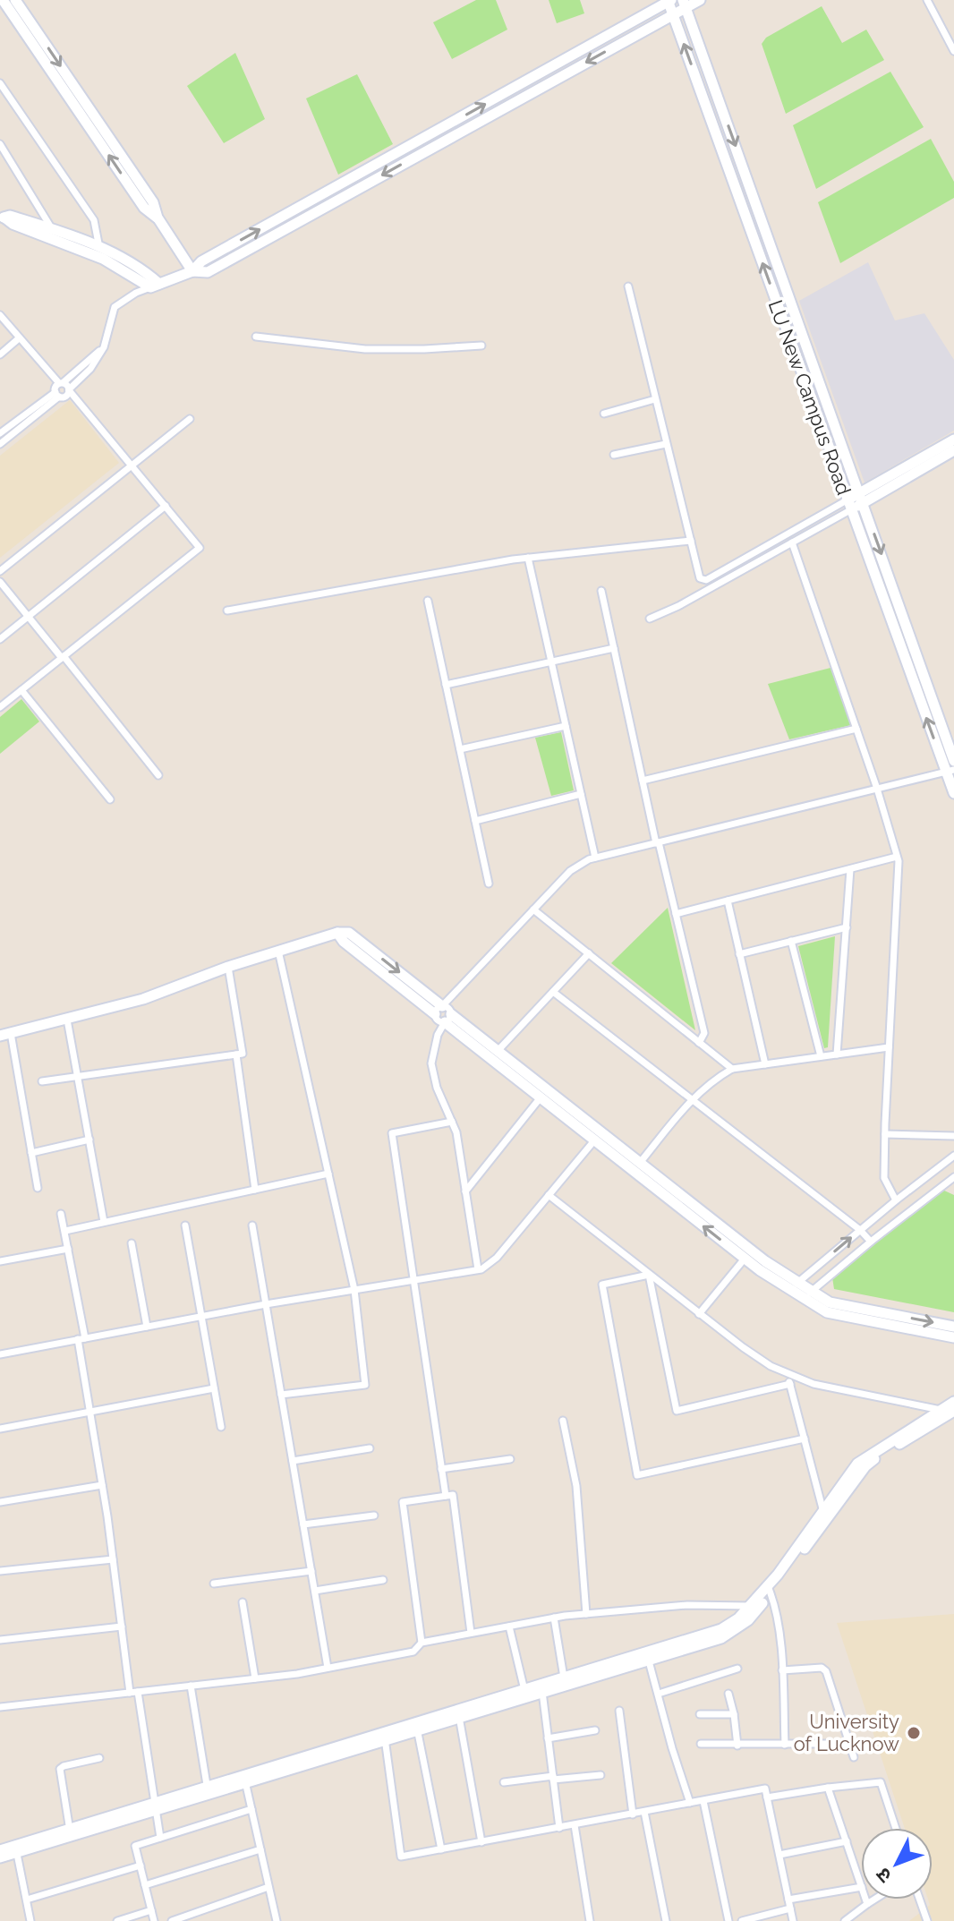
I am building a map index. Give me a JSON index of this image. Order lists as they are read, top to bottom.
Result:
{
  "streets": {
    "street": ["LU New Campus Road"]
  },
  "places": ["University of Lucknow"],
  "north": "bottom left"
}
